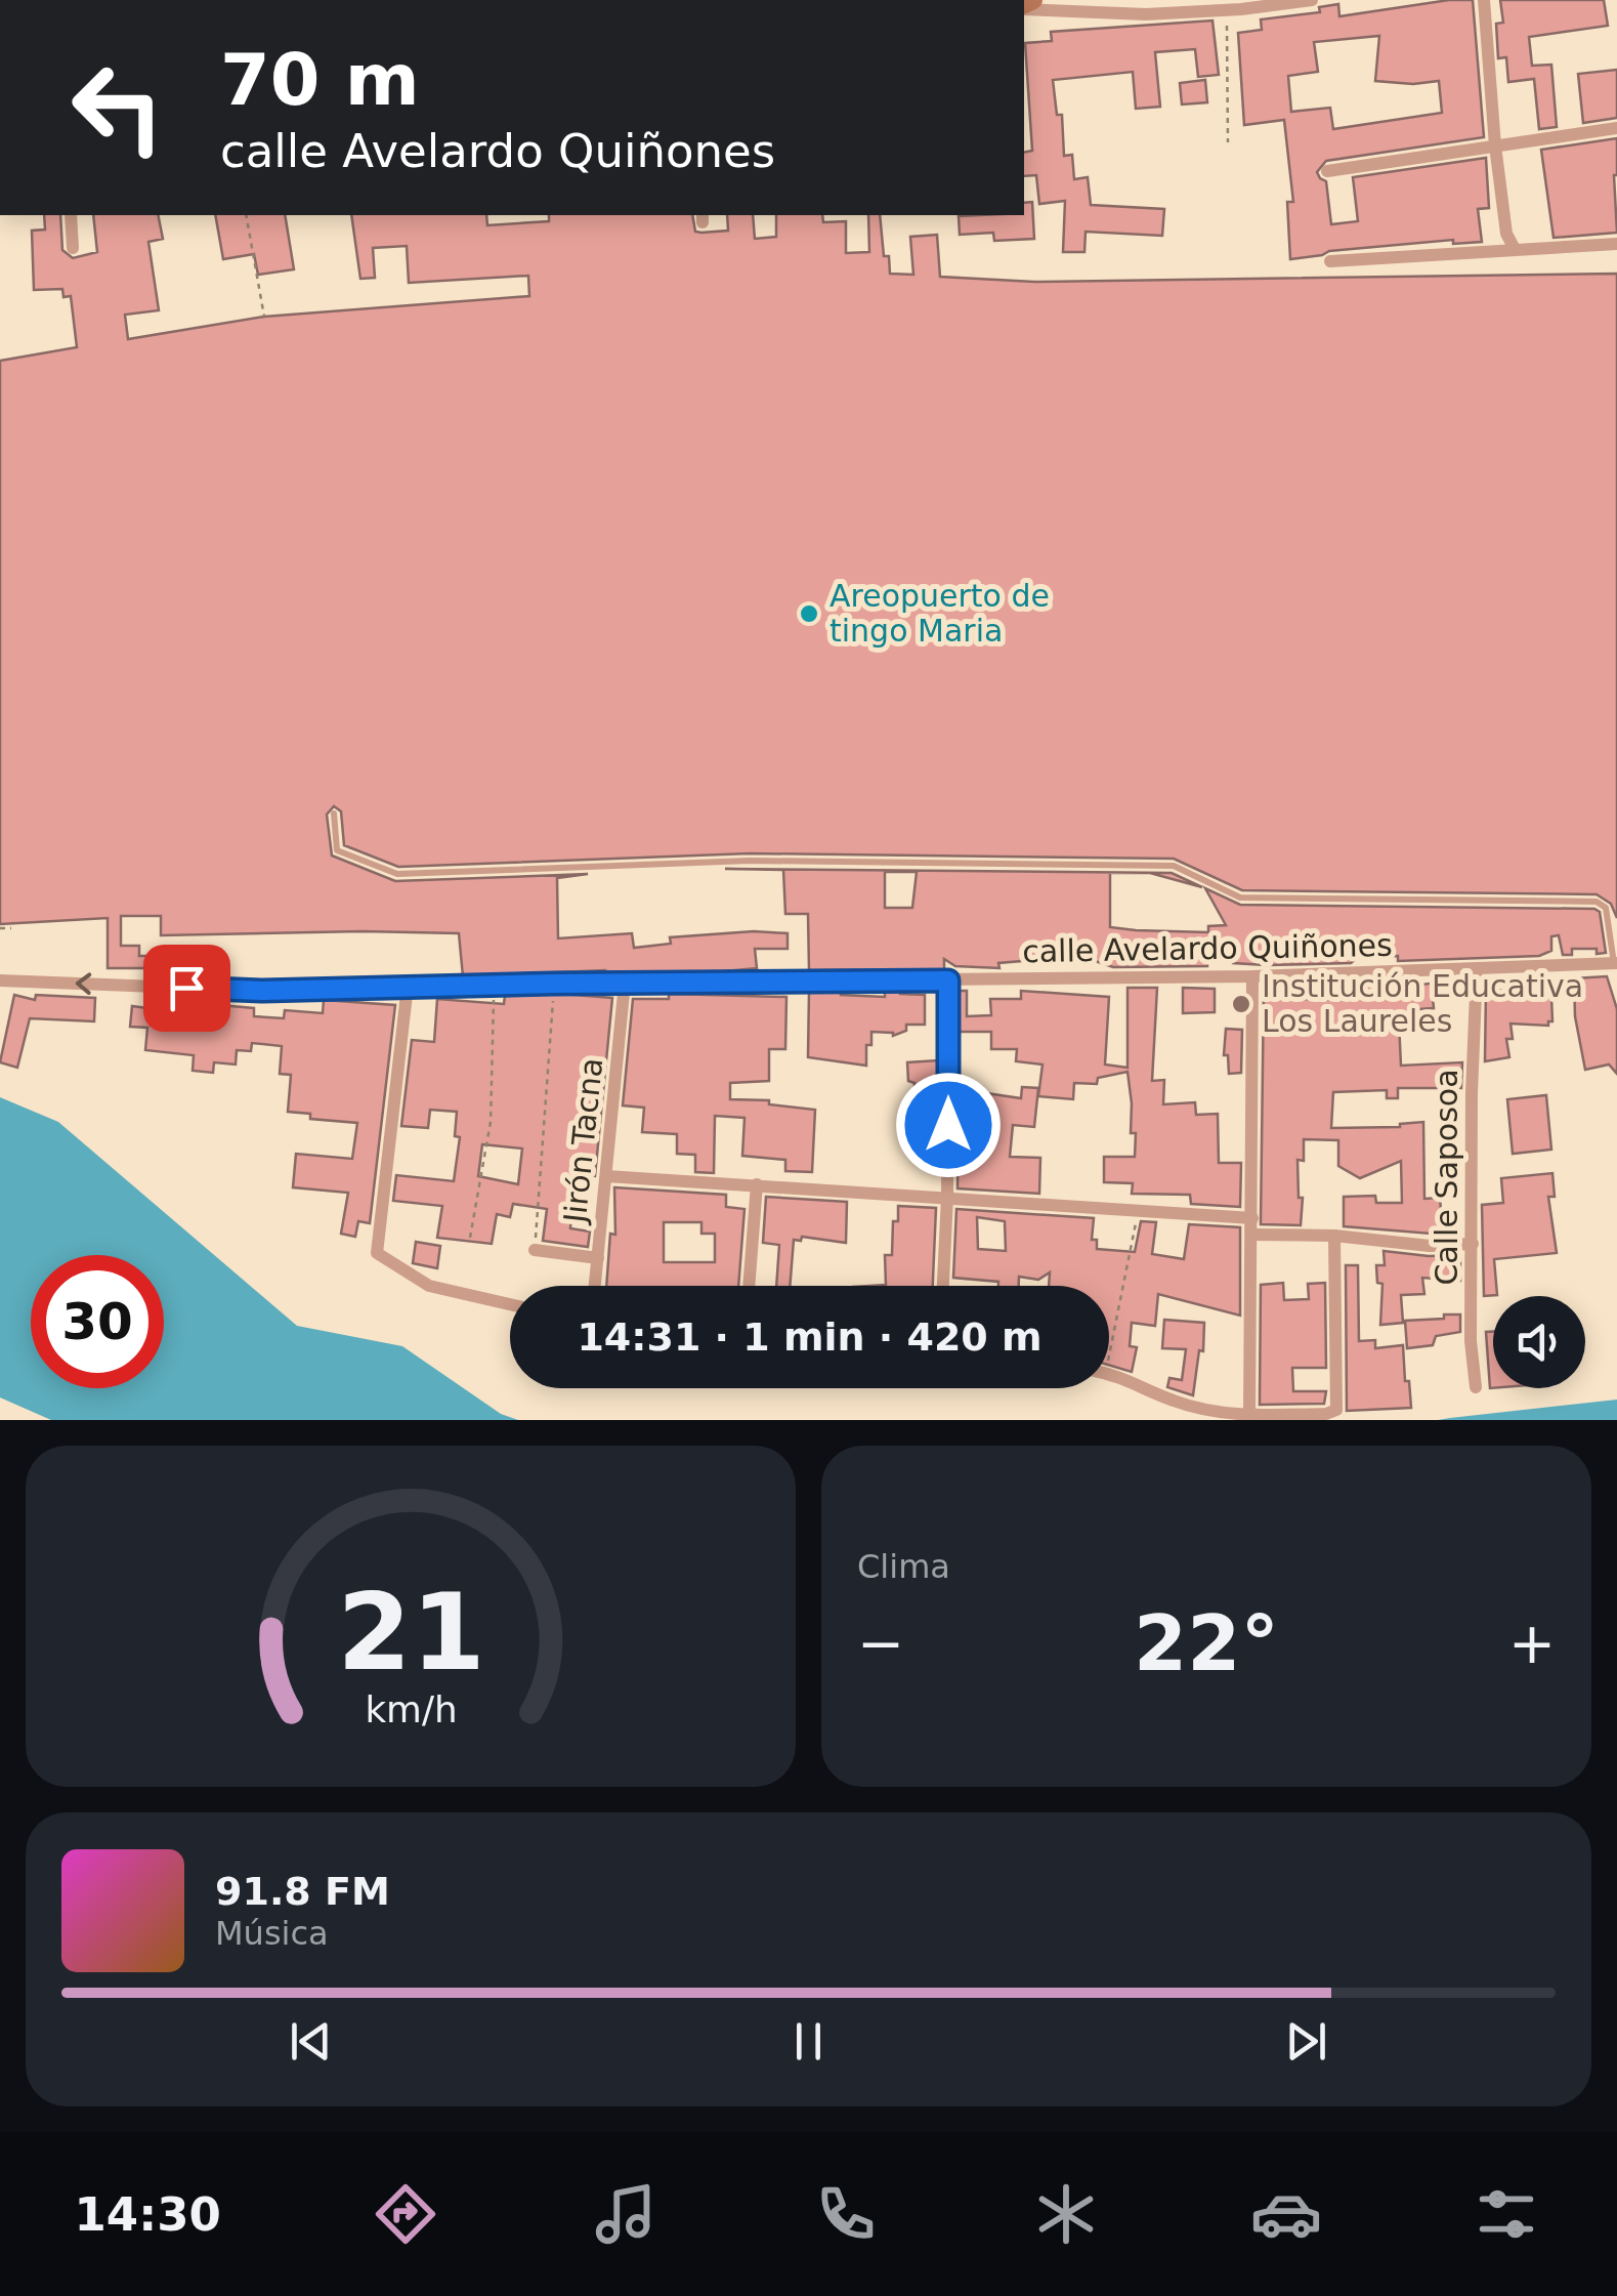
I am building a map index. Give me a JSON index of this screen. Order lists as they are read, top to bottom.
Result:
{
  "streets": {
    "street": ["calle Avelardo Quiñones", "Jirón Tacna", "Calle Saposoa"]
  },
  "crossings": [
    ["calle Avelardo Quiñones", "Jirón Tacna"],
    ["calle Avelardo Quiñones", "Calle Saposoa"]
  ],
  "places": ["Areopuerto de tingo Maria", "Institución Educativa Los Laureles"],
  "page": {
    "turn": ["70 m", "calle Avelardo Quiñones"],
    "limit": "30",
    "trip": "14:31 · 1 min · 420 m",
    "tile": "Clima",
    "heat": ["−", "22°", "+"],
    "song": ["91.8 FM", "Música"],
    "tabs": "14:30",
    "gauge": ["21", "km/h"]
  }
}
